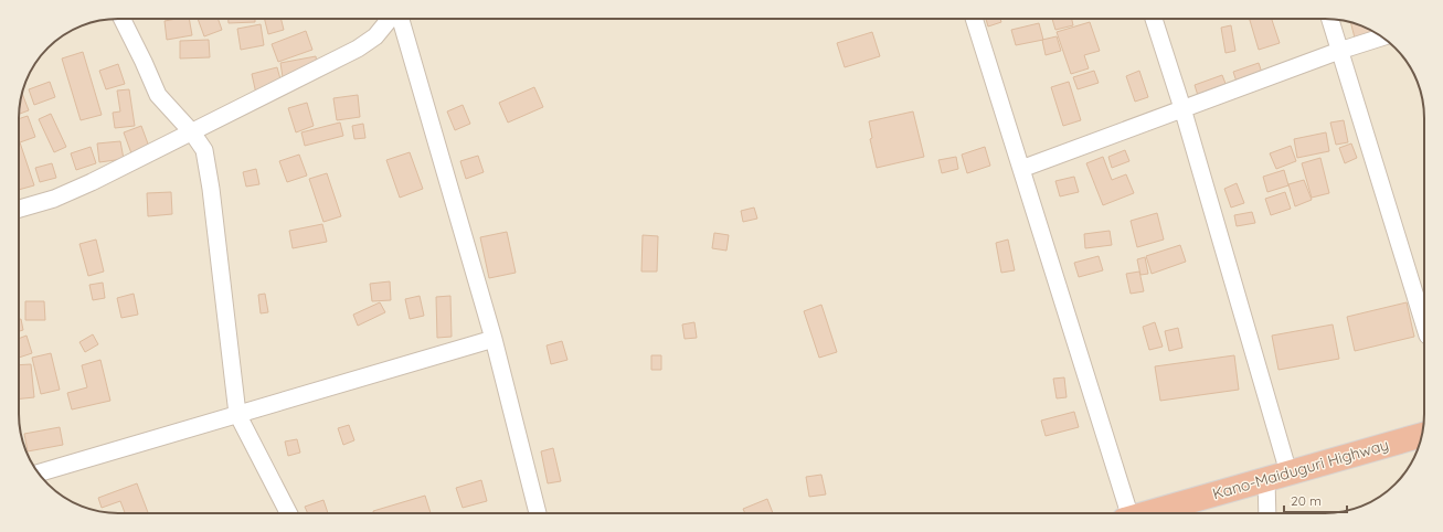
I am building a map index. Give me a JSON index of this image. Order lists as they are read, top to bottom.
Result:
{
  "streets": {
    "highway": ["Kano-Maiduguri Highway"]
  },
  "scale_bar": "20 m"
}
